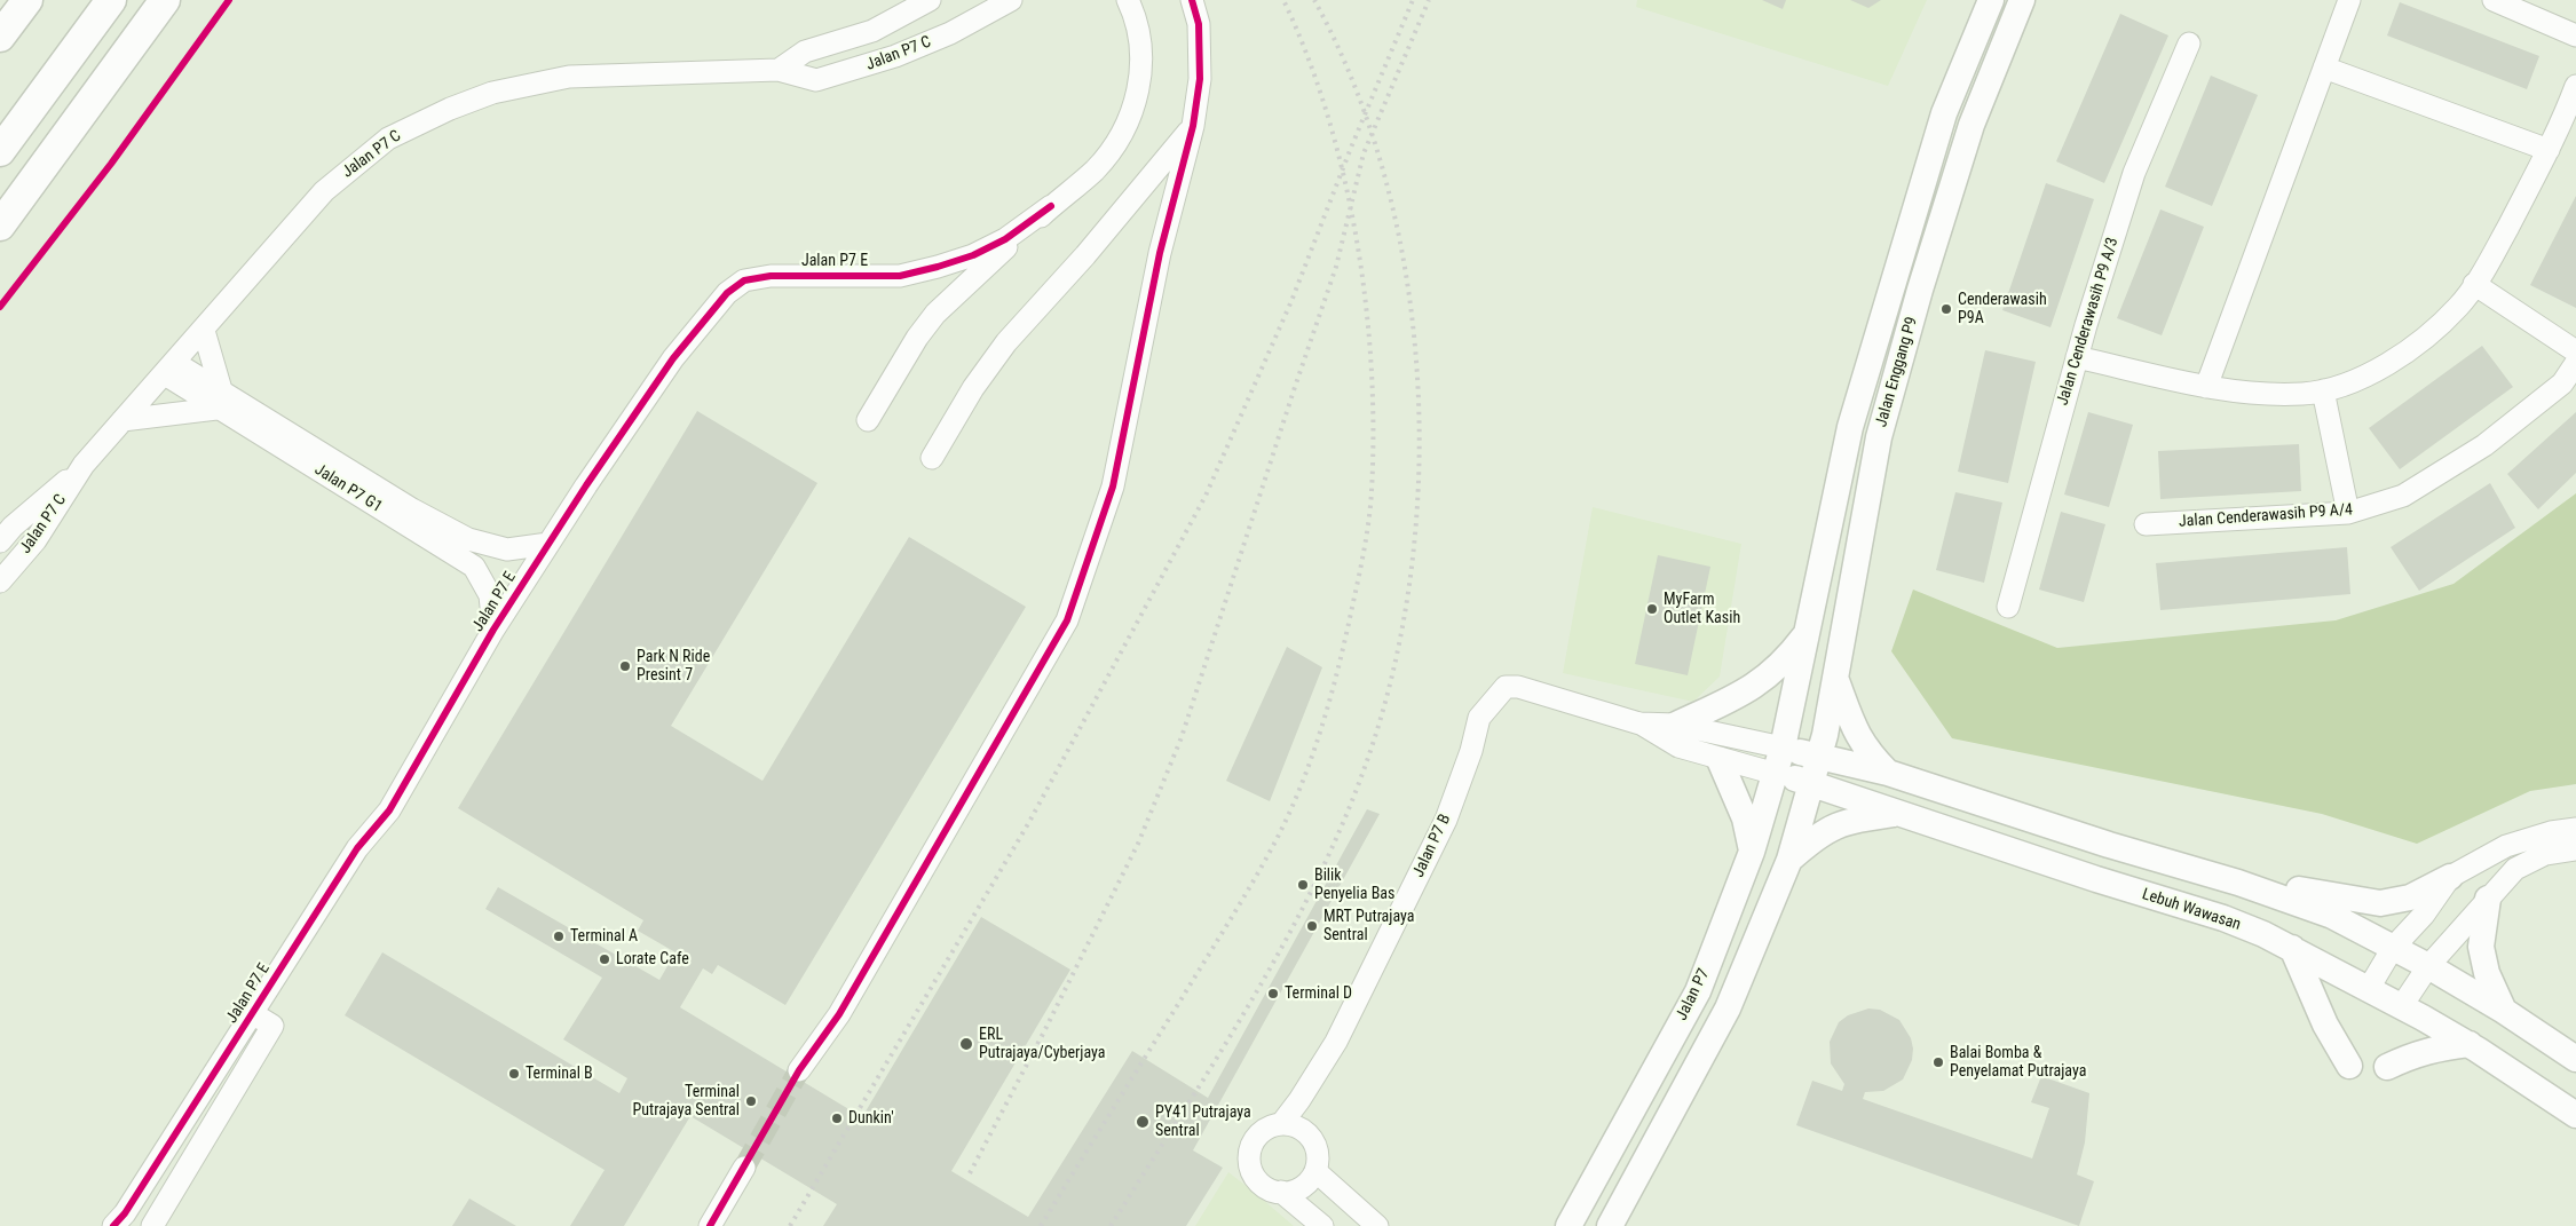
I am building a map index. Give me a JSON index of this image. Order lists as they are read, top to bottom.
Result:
{
  "streets": {
    "main road": ["Jalan Enggang P9", "Lebuh Wawasan", "Jalan P7"],
    "street": [
      "Jalan P7 C",
      "Jalan P7 E",
      "Jalan Cenderawasih P9 A/3",
      "Jalan P7 G1",
      "Jalan Cenderawasih P9 A/4",
      "Jalan P7 B"
    ]
  },
  "crossings": [
    ["Jalan P7 C", "Jalan P7 G1"],
    ["Jalan P7 E", "Jalan P7 G1"],
    ["Jalan Enggang P9", "Lebuh Wawasan"],
    ["Jalan Enggang P9", "Jalan P7"],
    ["Jalan P7 B", "Lebuh Wawasan"],
    ["Jalan P7 B", "Jalan P7"],
    ["Lebuh Wawasan", "Jalan P7"]
  ],
  "places": [
    "Cenderawasih P9A",
    "MyFarm Outlet Kasih",
    "Park N Ride Presint 7",
    "Bilik Penyelia Bas",
    "MRT Putrajaya Sentral",
    "Terminal A",
    "Lorate Cafe",
    "Terminal D",
    "ERL Putrajaya/Cyberjaya",
    "Balai Bomba & Penyelamat Putrajaya",
    "Terminal B",
    "Terminal Putrajaya Sentral",
    "Dunkin'",
    "PY41 Putrajaya Sentral"
  ]
}
